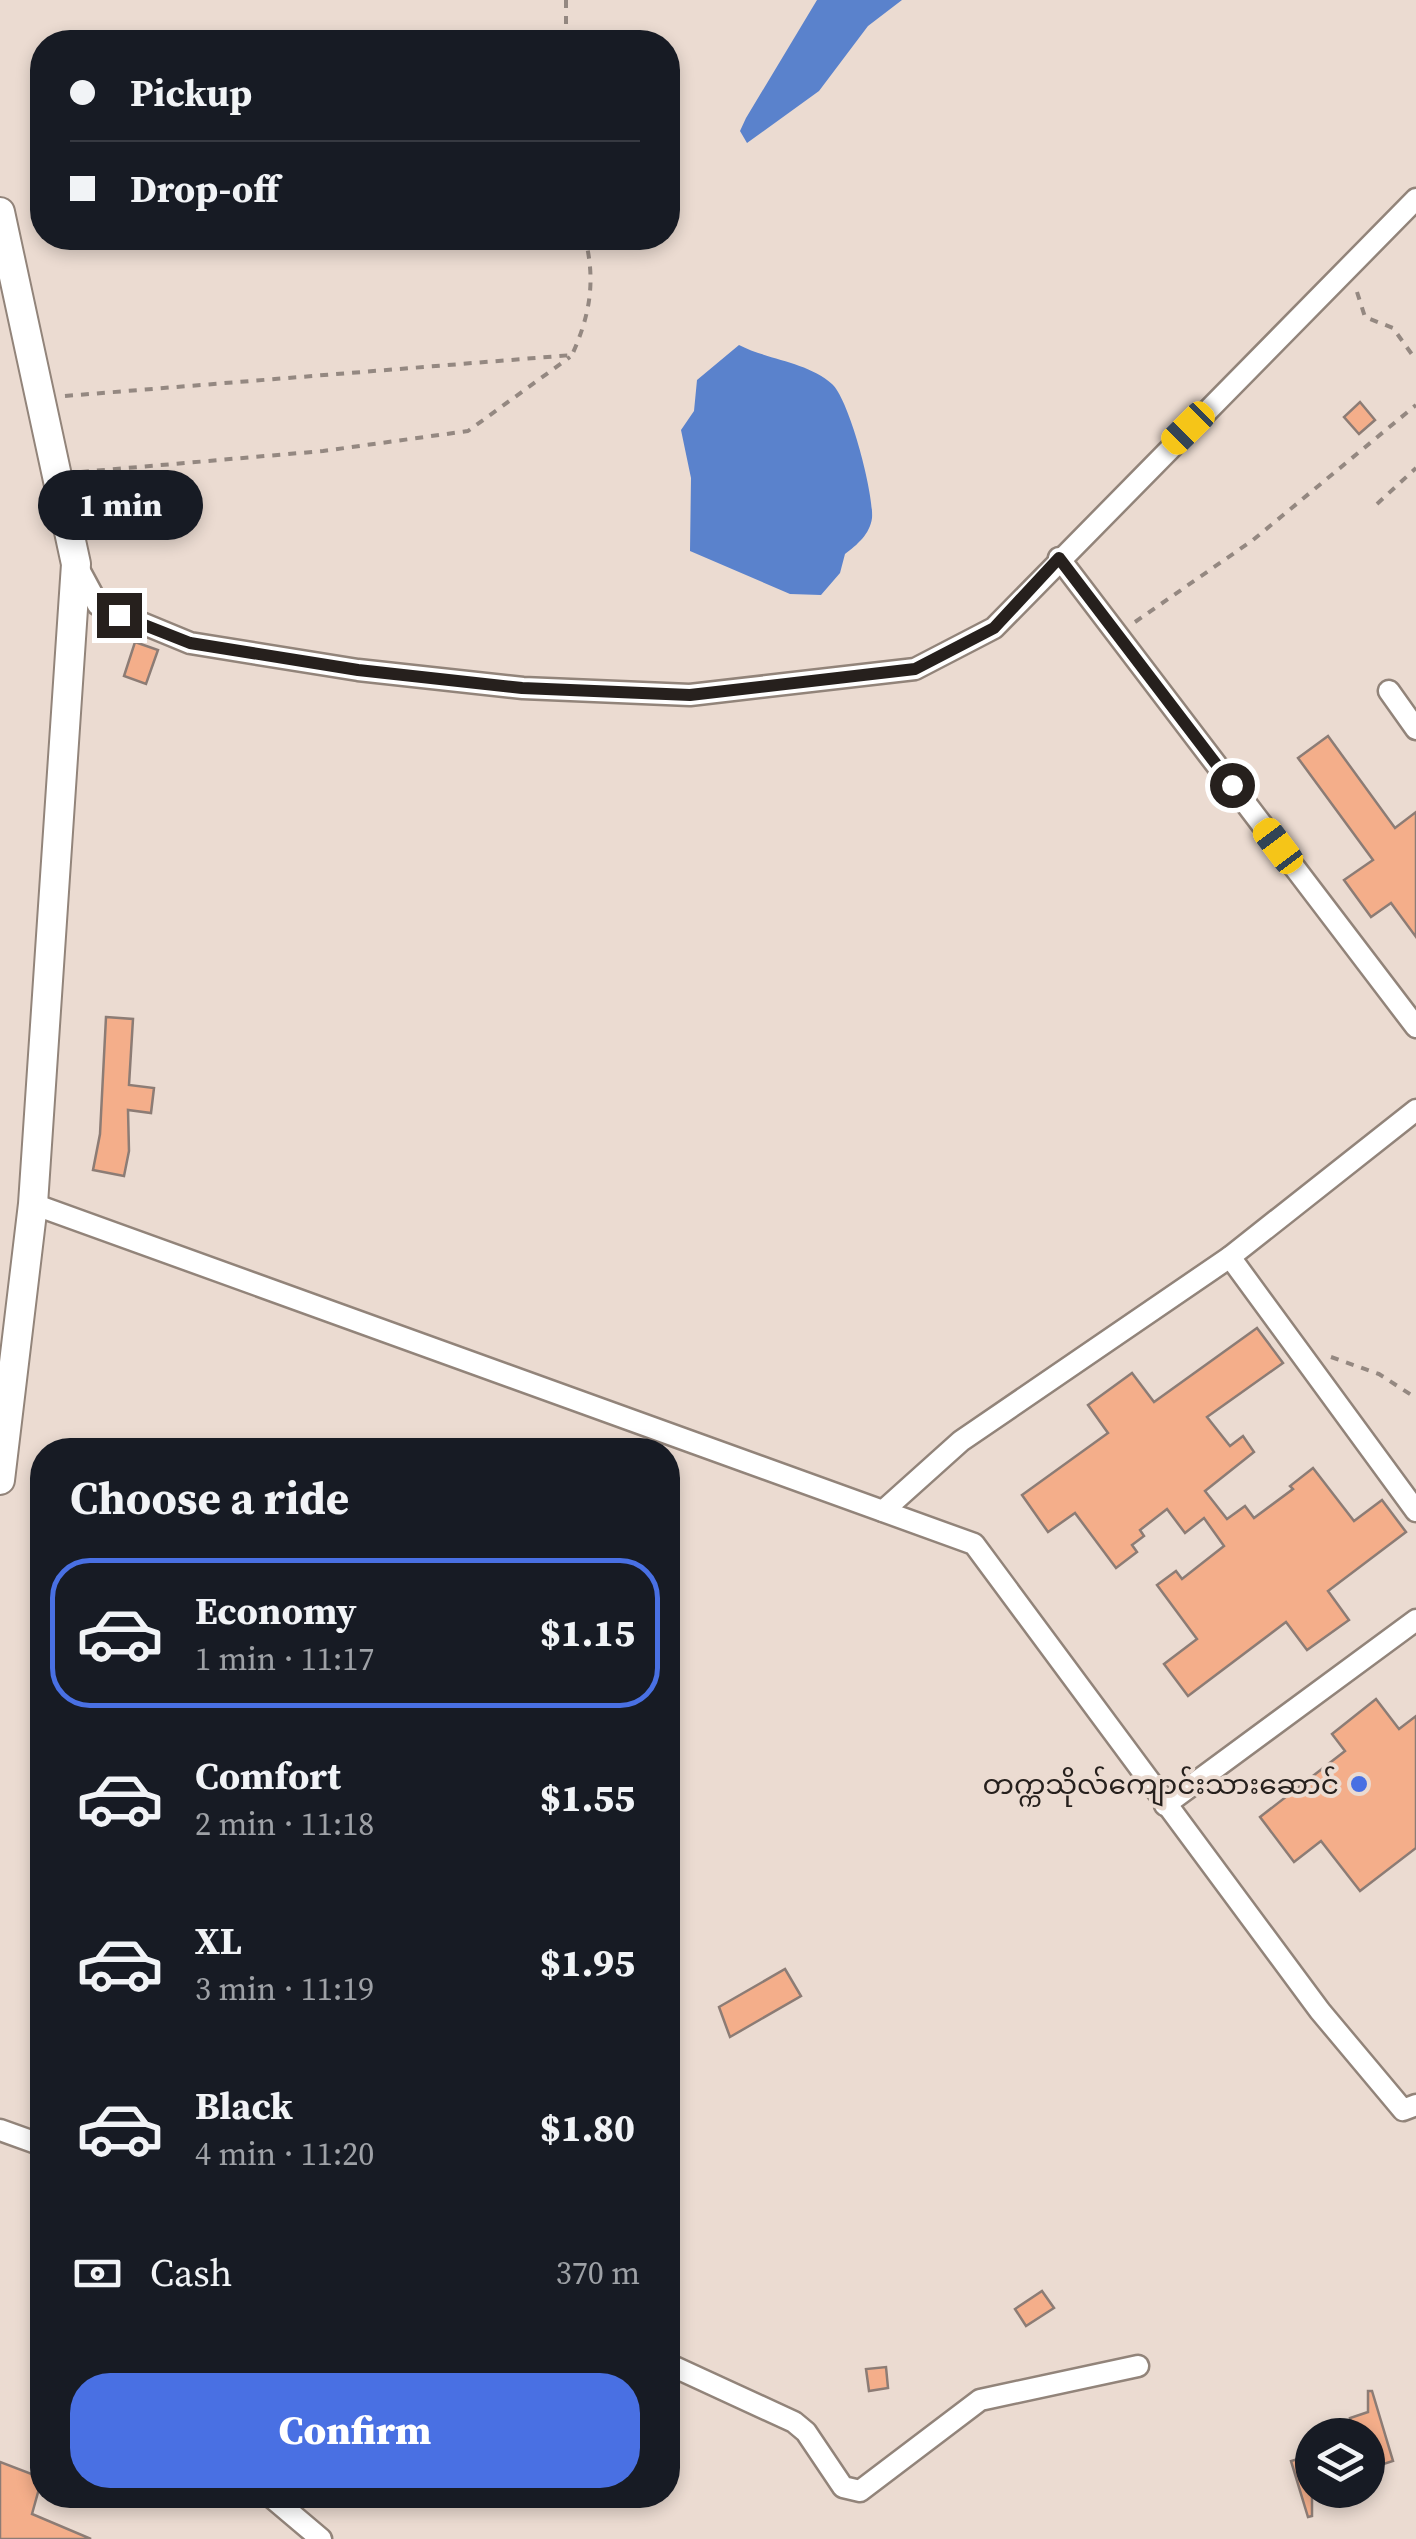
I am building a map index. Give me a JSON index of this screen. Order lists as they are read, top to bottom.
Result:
{
  "places": ["တက္ကသိုလ်ကျောင်းသားဆောင်"],
  "page": {
    "banner": ["Pickup", "Drop-off"],
    "bubble": "1 min",
    "heading": "Choose a ride",
    "list": [
      {
        "name": "Economy",
        "note": "1 min · 11:17",
        "value": "$1.15"
      },
      {
        "name": "Comfort",
        "note": "2 min · 11:18",
        "value": "$1.55"
      },
      {
        "name": "XL",
        "note": "3 min · 11:19",
        "value": "$1.95"
      },
      {
        "name": "Black",
        "note": "4 min · 11:20",
        "value": "$1.80"
      }
    ],
    "pay": ["Cash", "370 m"],
    "buttons": "Confirm"
  }
}
